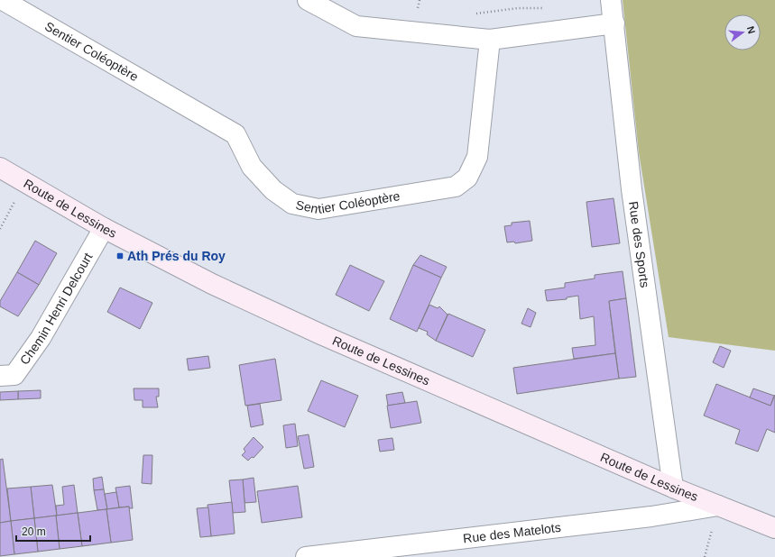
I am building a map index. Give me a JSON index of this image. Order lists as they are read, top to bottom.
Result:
{
  "streets": {
    "main road": ["Route de Lessines"],
    "street": [
      "Sentier Coléoptère",
      "Rue des Sports",
      "Chemin Henri Delcourt",
      "Rue des Matelots"
    ]
  },
  "crossings": [
    ["Route de Lessines", "Rue des Sports"],
    ["Route de Lessines", "Chemin Henri Delcourt"],
    ["Route de Lessines", "Rue des Matelots"]
  ],
  "places": {
    "transit": ["Ath Prés du Roy"]
  },
  "scale_bar": "20 m",
  "north": "right"
}
